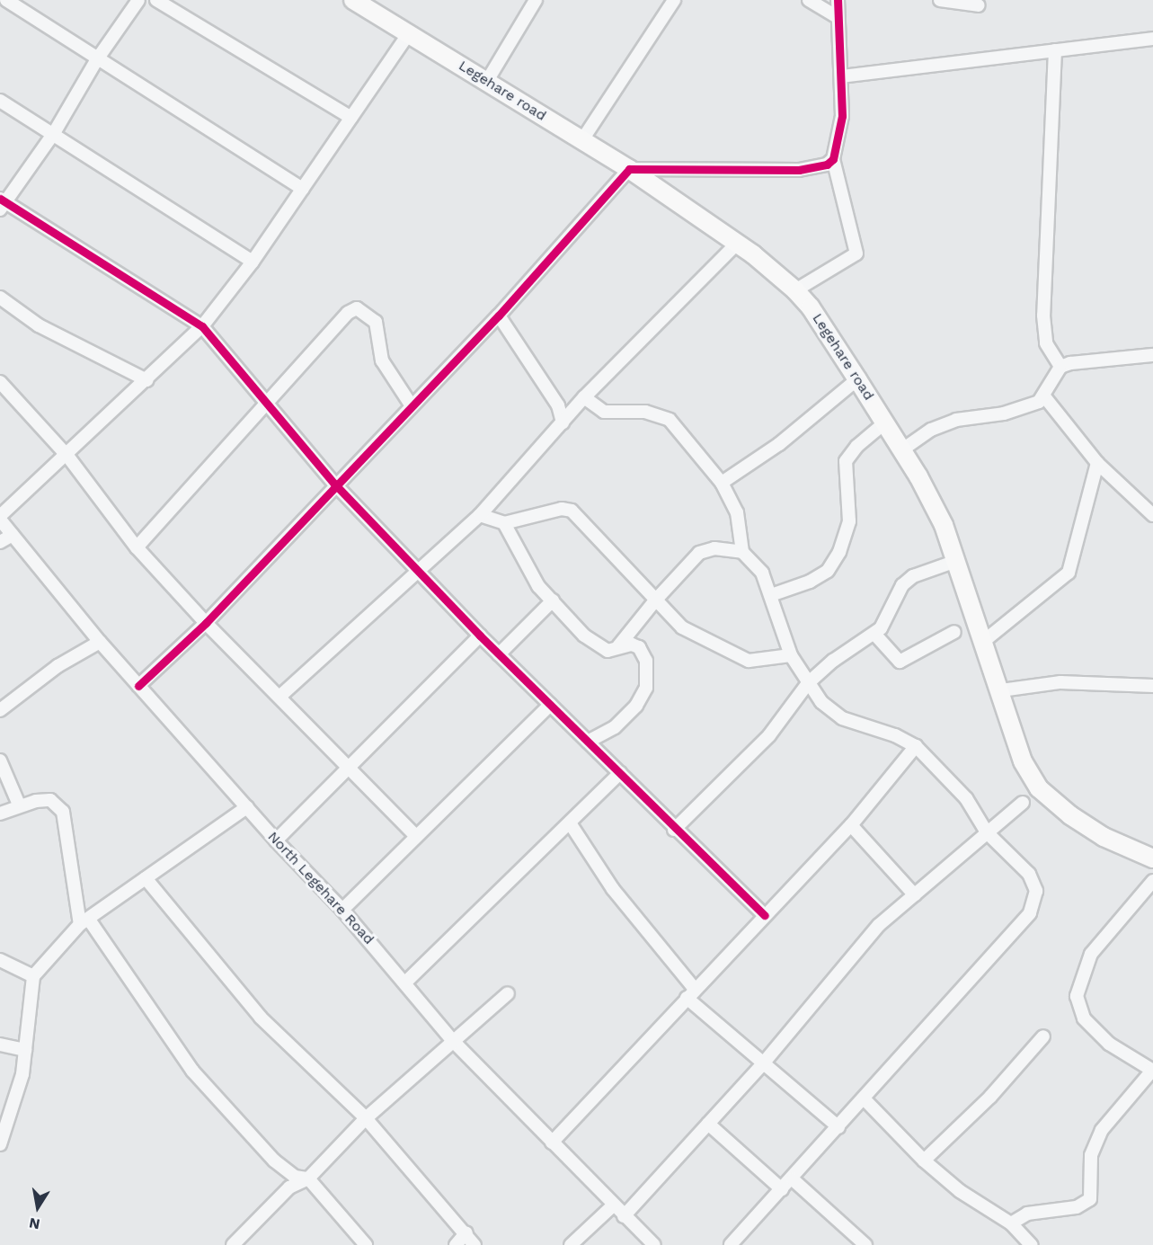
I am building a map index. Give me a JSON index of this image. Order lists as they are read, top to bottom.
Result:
{
  "streets": {
    "main road": ["Legehare road"],
    "street": ["North Legehare Road"]
  },
  "north": "bottom"
}
